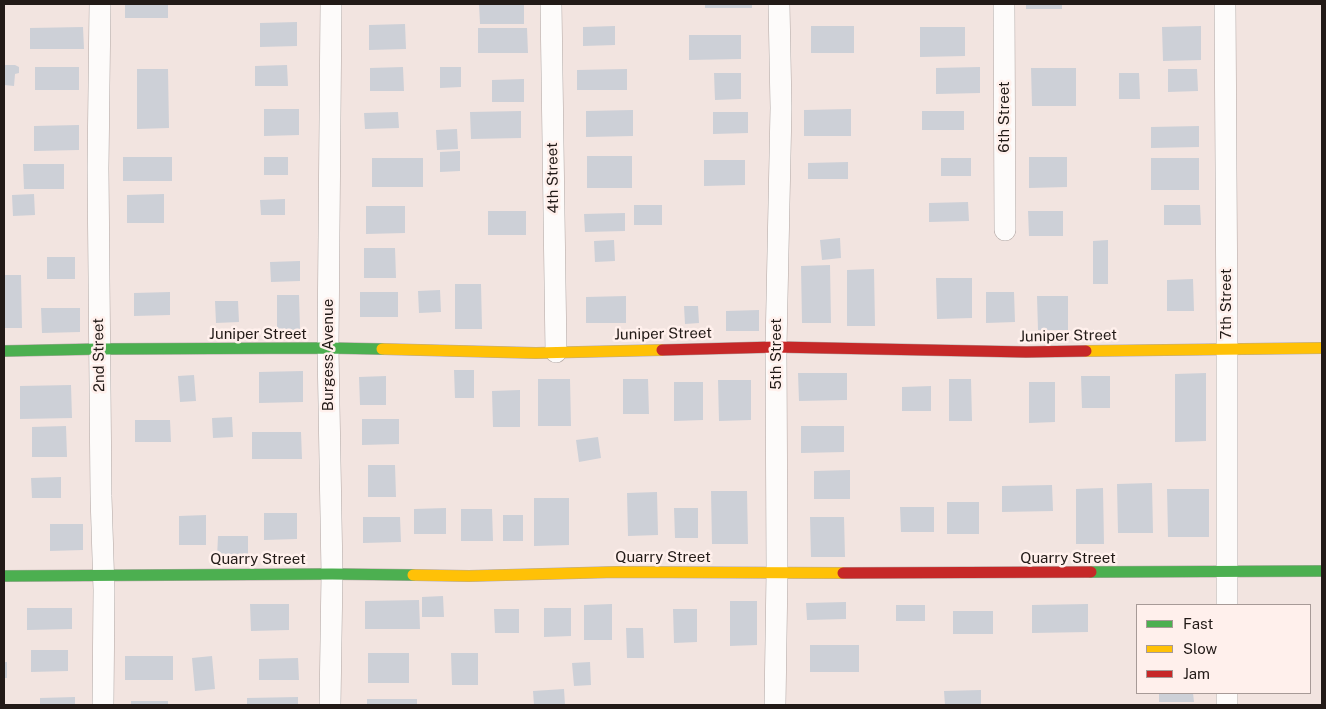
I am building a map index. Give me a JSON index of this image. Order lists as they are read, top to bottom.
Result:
{
  "streets": {
    "street": [
      "6th Street",
      "4th Street",
      "7th Street",
      "Juniper Street",
      "5th Street",
      "2nd Street",
      "Burgess Avenue",
      "Quarry Street"
    ]
  },
  "crossings": [
    ["4th Street", "Juniper Street"],
    ["7th Street", "Juniper Street"],
    ["7th Street", "Quarry Street"],
    ["Juniper Street", "5th Street"],
    ["Juniper Street", "2nd Street"],
    ["Juniper Street", "Burgess Avenue"],
    ["5th Street", "Quarry Street"],
    ["2nd Street", "Quarry Street"],
    ["Burgess Avenue", "Quarry Street"]
  ],
  "legend": ["Fast", "Slow", "Jam"]
}
